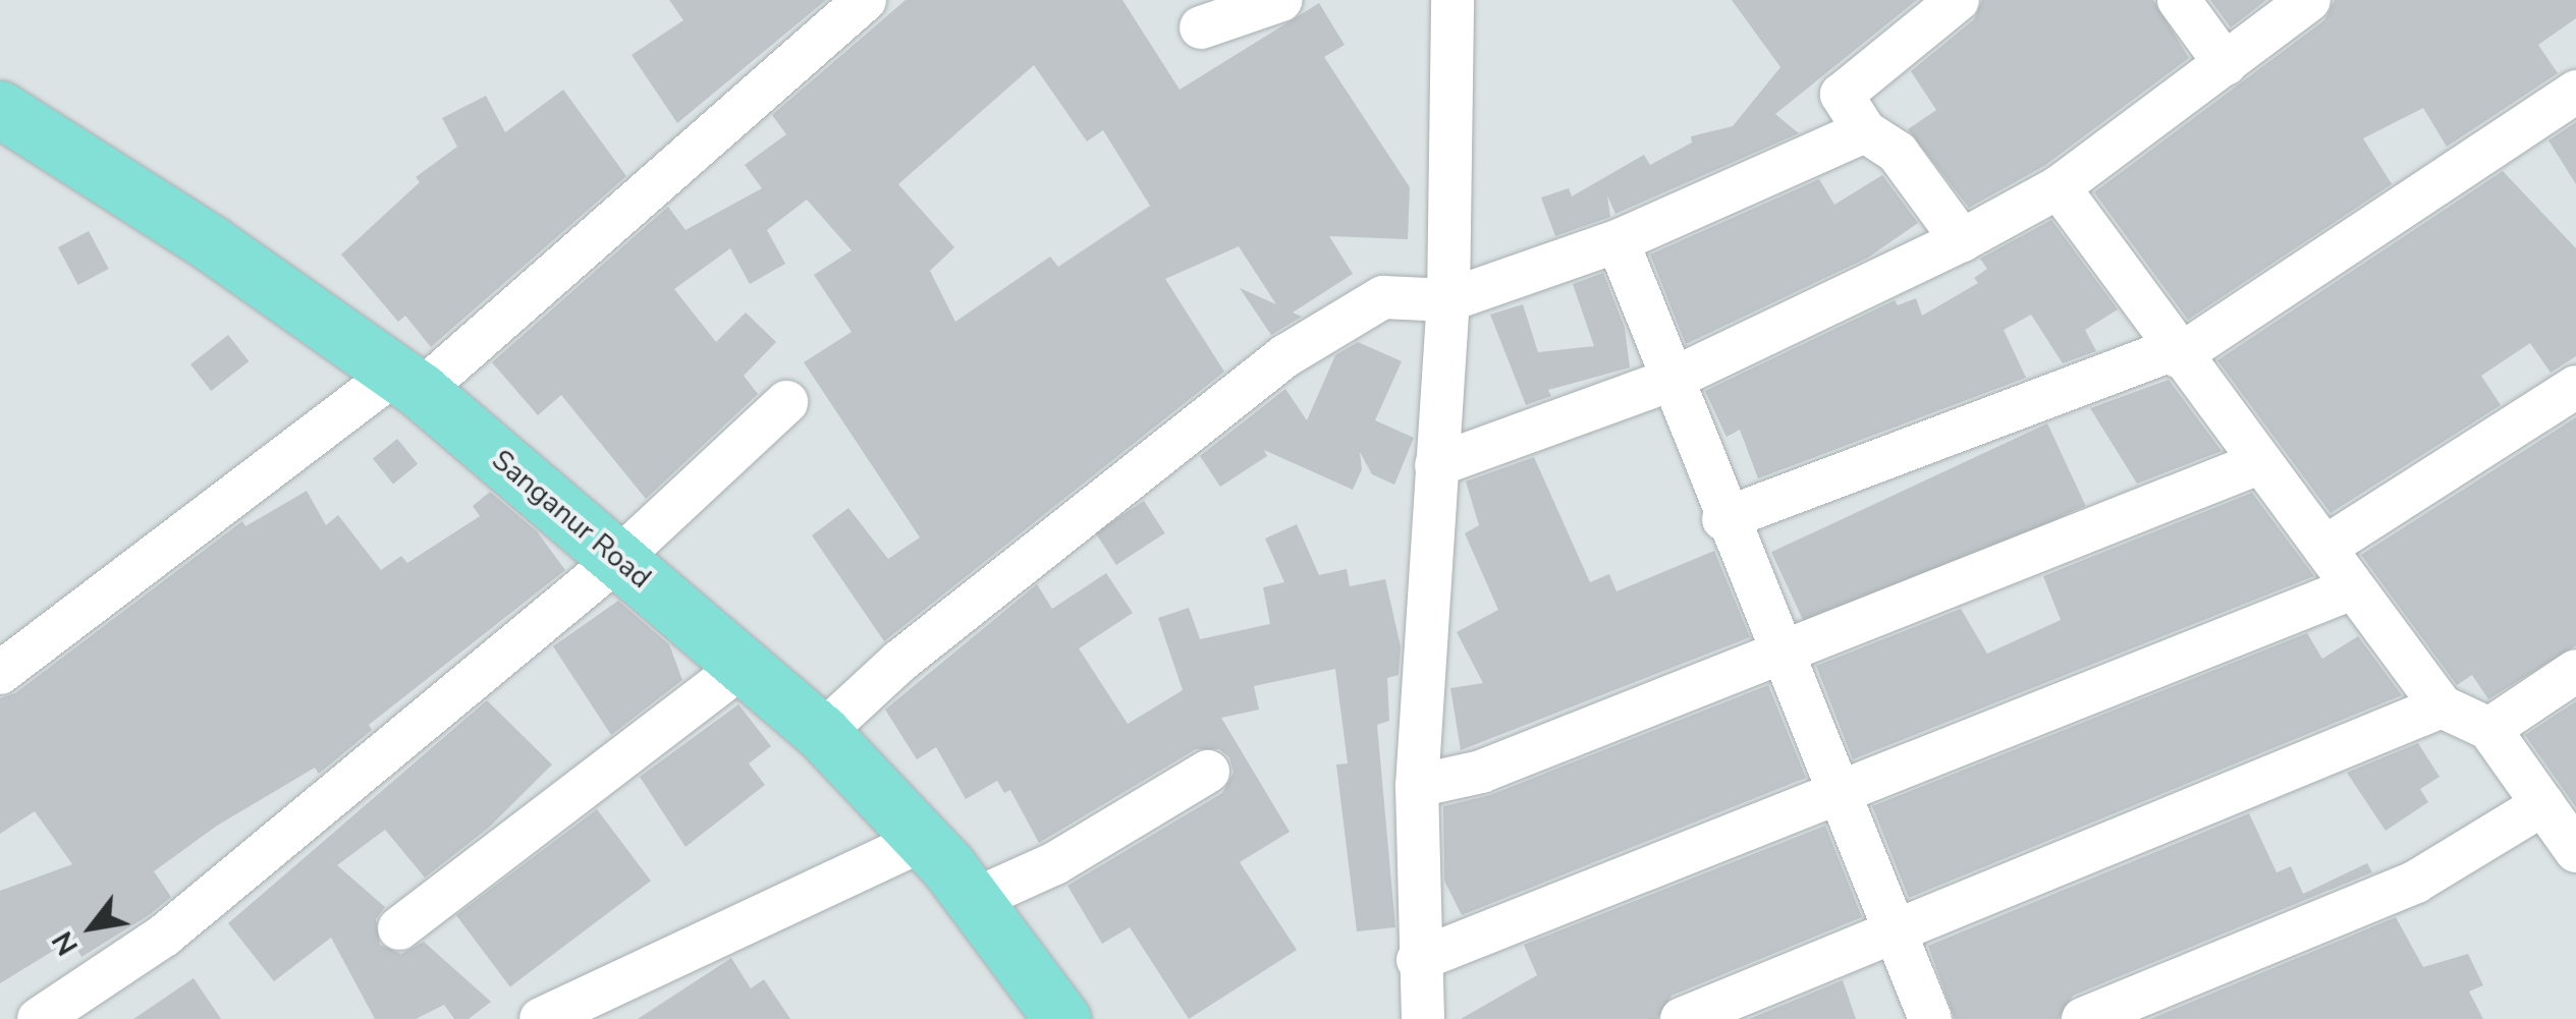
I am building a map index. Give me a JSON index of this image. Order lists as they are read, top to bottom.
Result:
{
  "streets": {
    "main road": ["Sanganur Road"]
  },
  "north": "bottom left"
}
